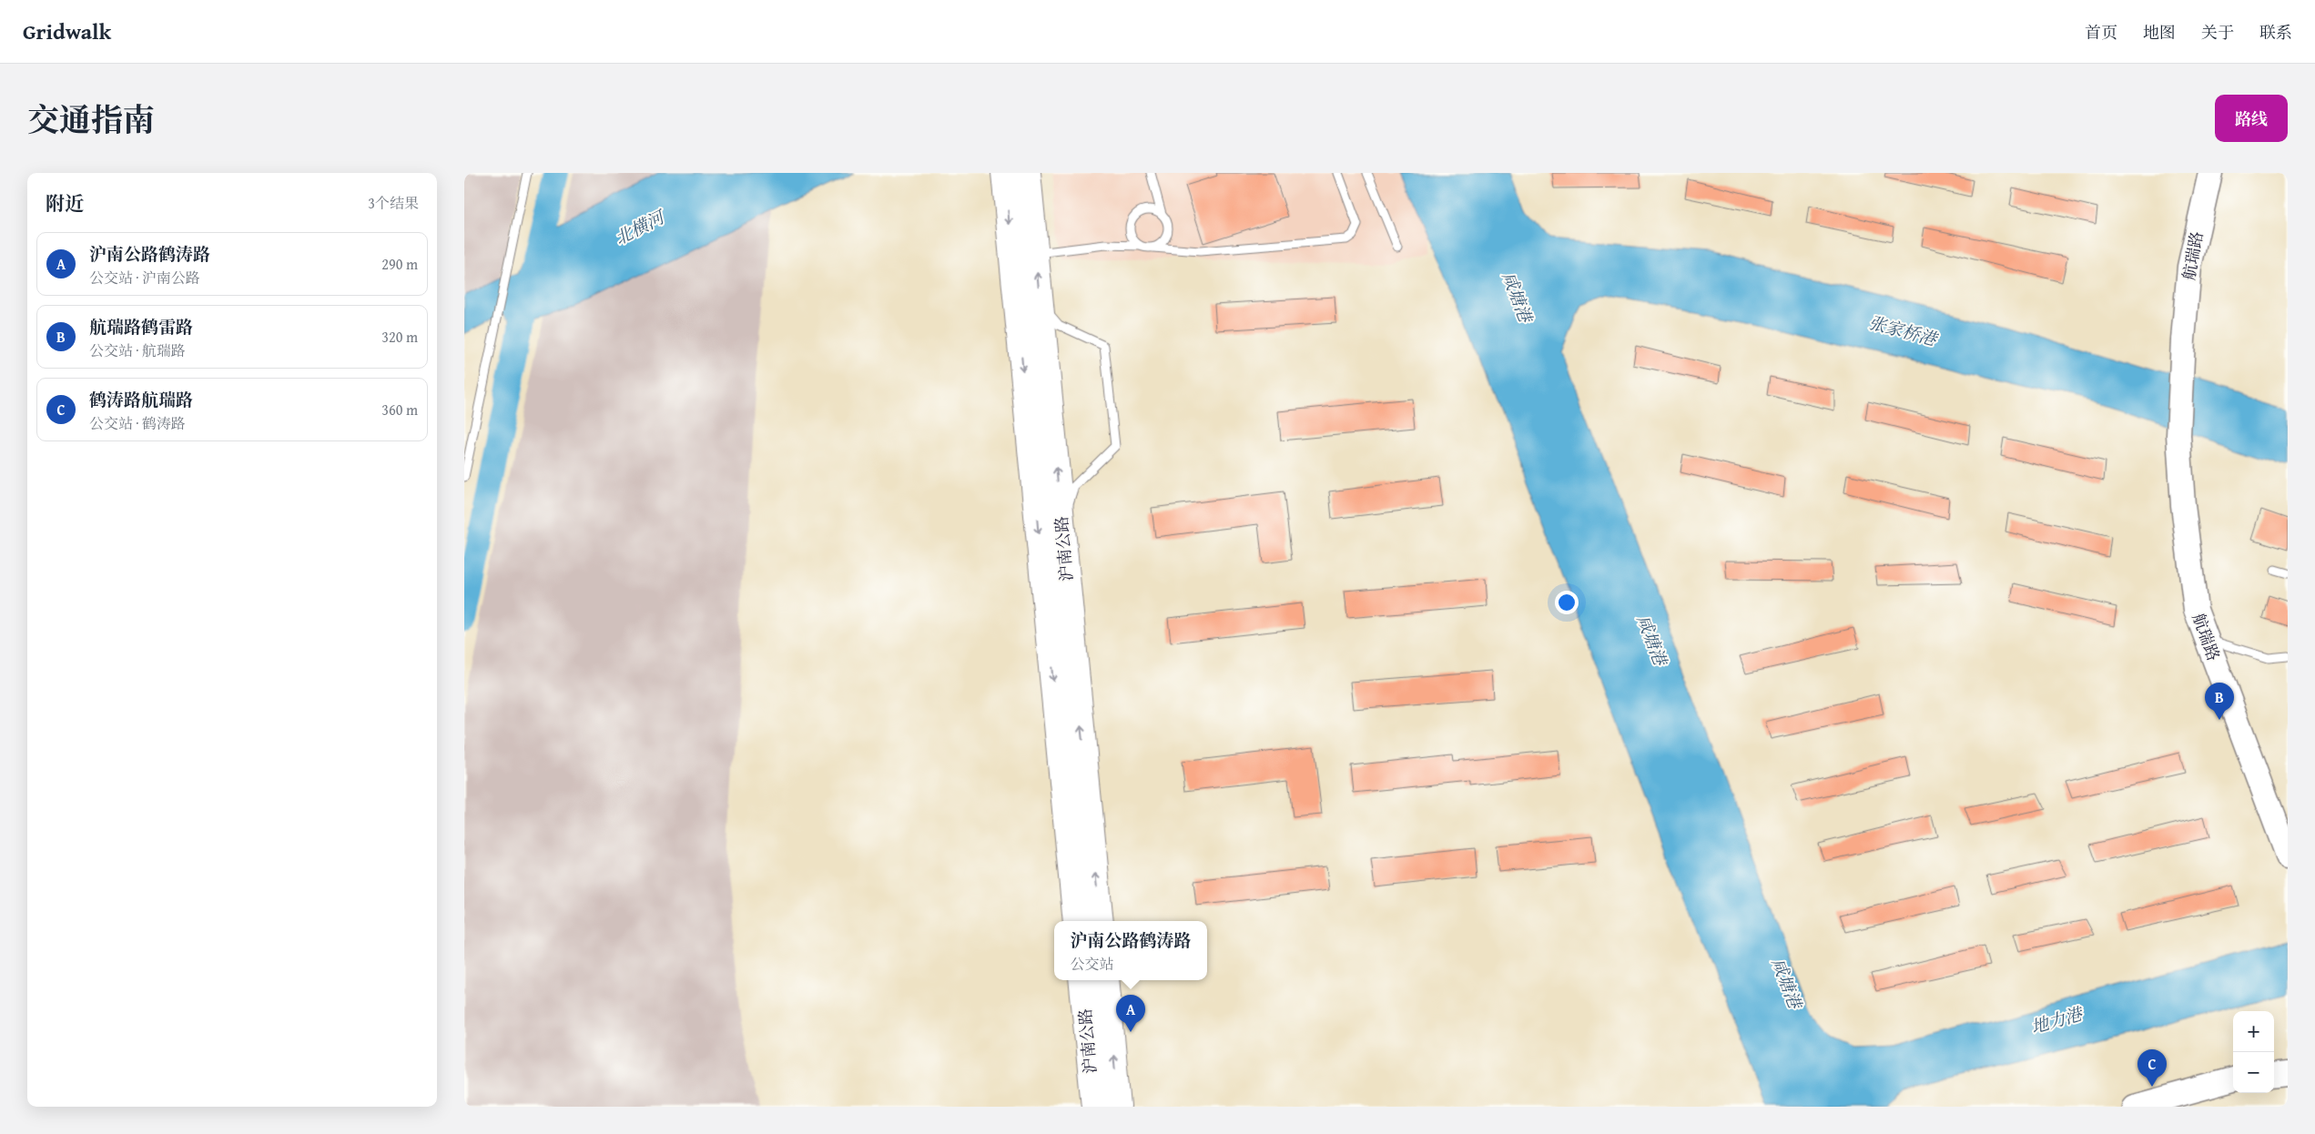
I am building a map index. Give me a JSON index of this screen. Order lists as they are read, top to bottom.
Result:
{
  "streets": {
    "main road": ["沪南公路"],
    "street": ["航瑞路"]
  },
  "water": [
    "北横河",
    "咸塘港",
    "张家桥港",
    "地力港"
  ],
  "page": {
    "header": "Gridwalk",
    "nav": [
      "首页",
      "地图",
      "关于",
      "联系"
    ],
    "title": "交通指南",
    "buttons": "路线",
    "heading": ["附近", "3个结果"],
    "list": [
      {
        "mark": "A",
        "name": "沪南公路鹤涛路",
        "note": "公交站 · 沪南公路",
        "value": "290 m"
      },
      {
        "mark": "B",
        "name": "航瑞路鹤雷路",
        "note": "公交站 · 航瑞路",
        "value": "320 m"
      },
      {
        "mark": "C",
        "name": "鹤涛路航瑞路",
        "note": "公交站 · 鹤涛路",
        "value": "360 m"
      }
    ],
    "pins": ["B", "A", "C"],
    "popup": ["沪南公路鹤涛路", "公交站"],
    "map_buttons": ["+", "−"]
  }
}
